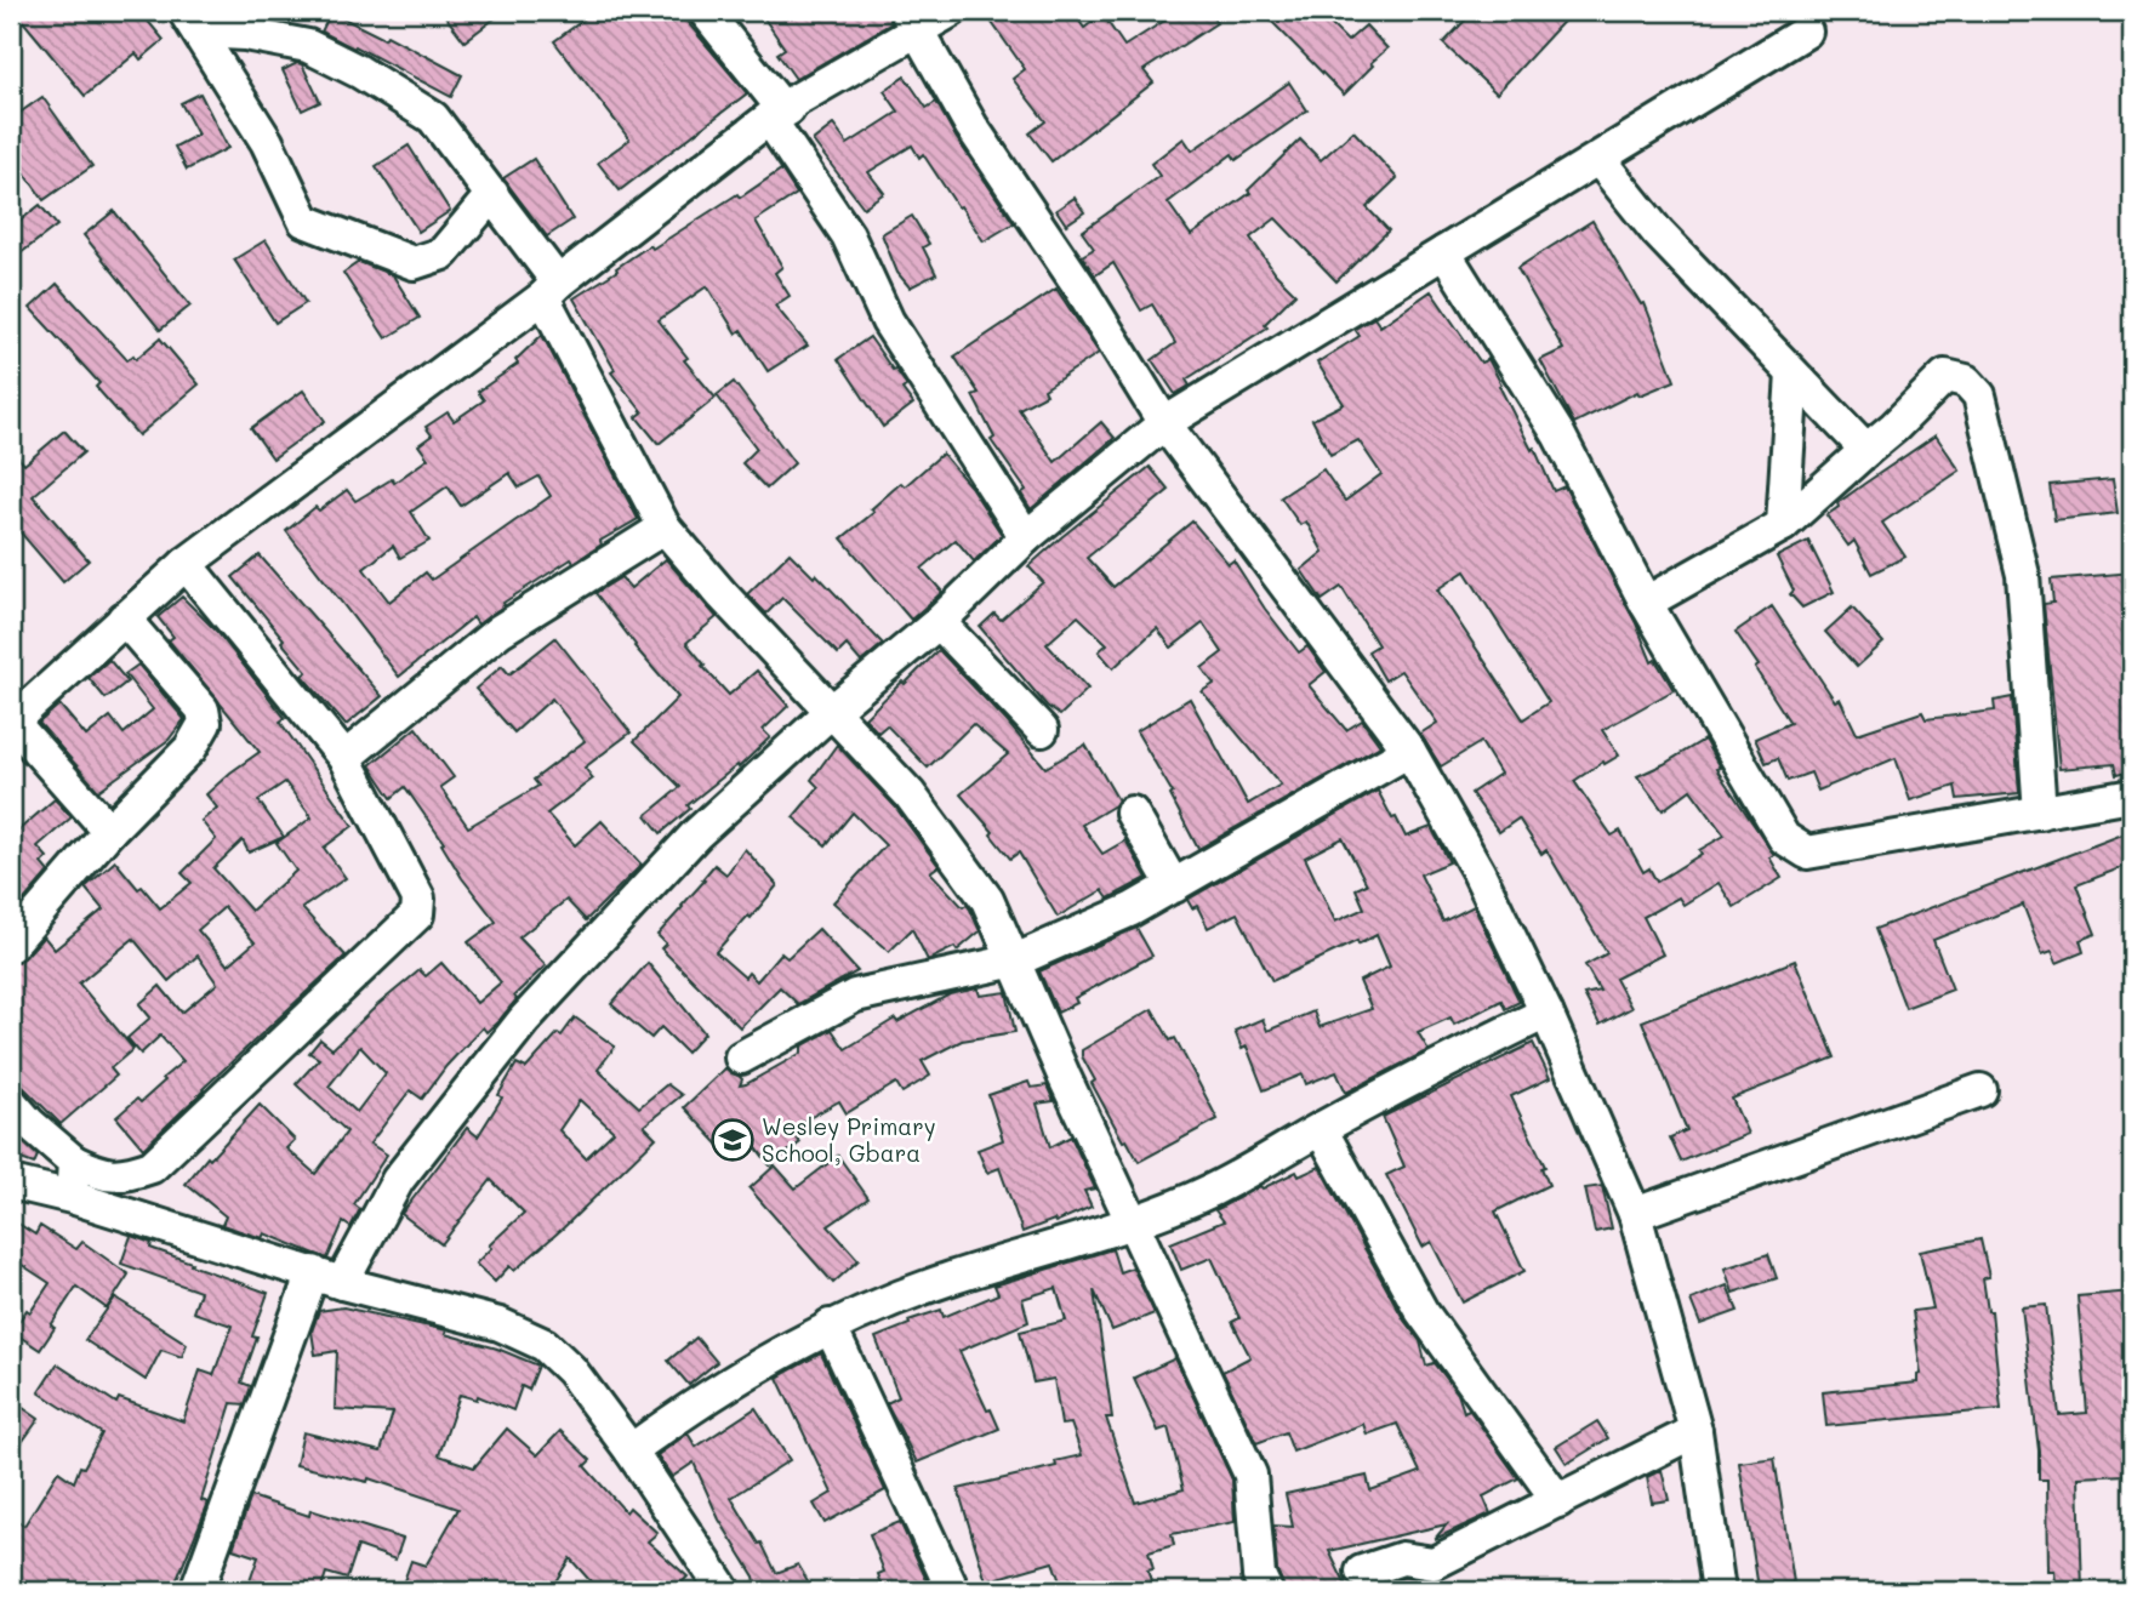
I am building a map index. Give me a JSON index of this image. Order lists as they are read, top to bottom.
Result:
{
  "places": {
    "school or university": ["Wesley Primary School, Gbara"]
  }
}
